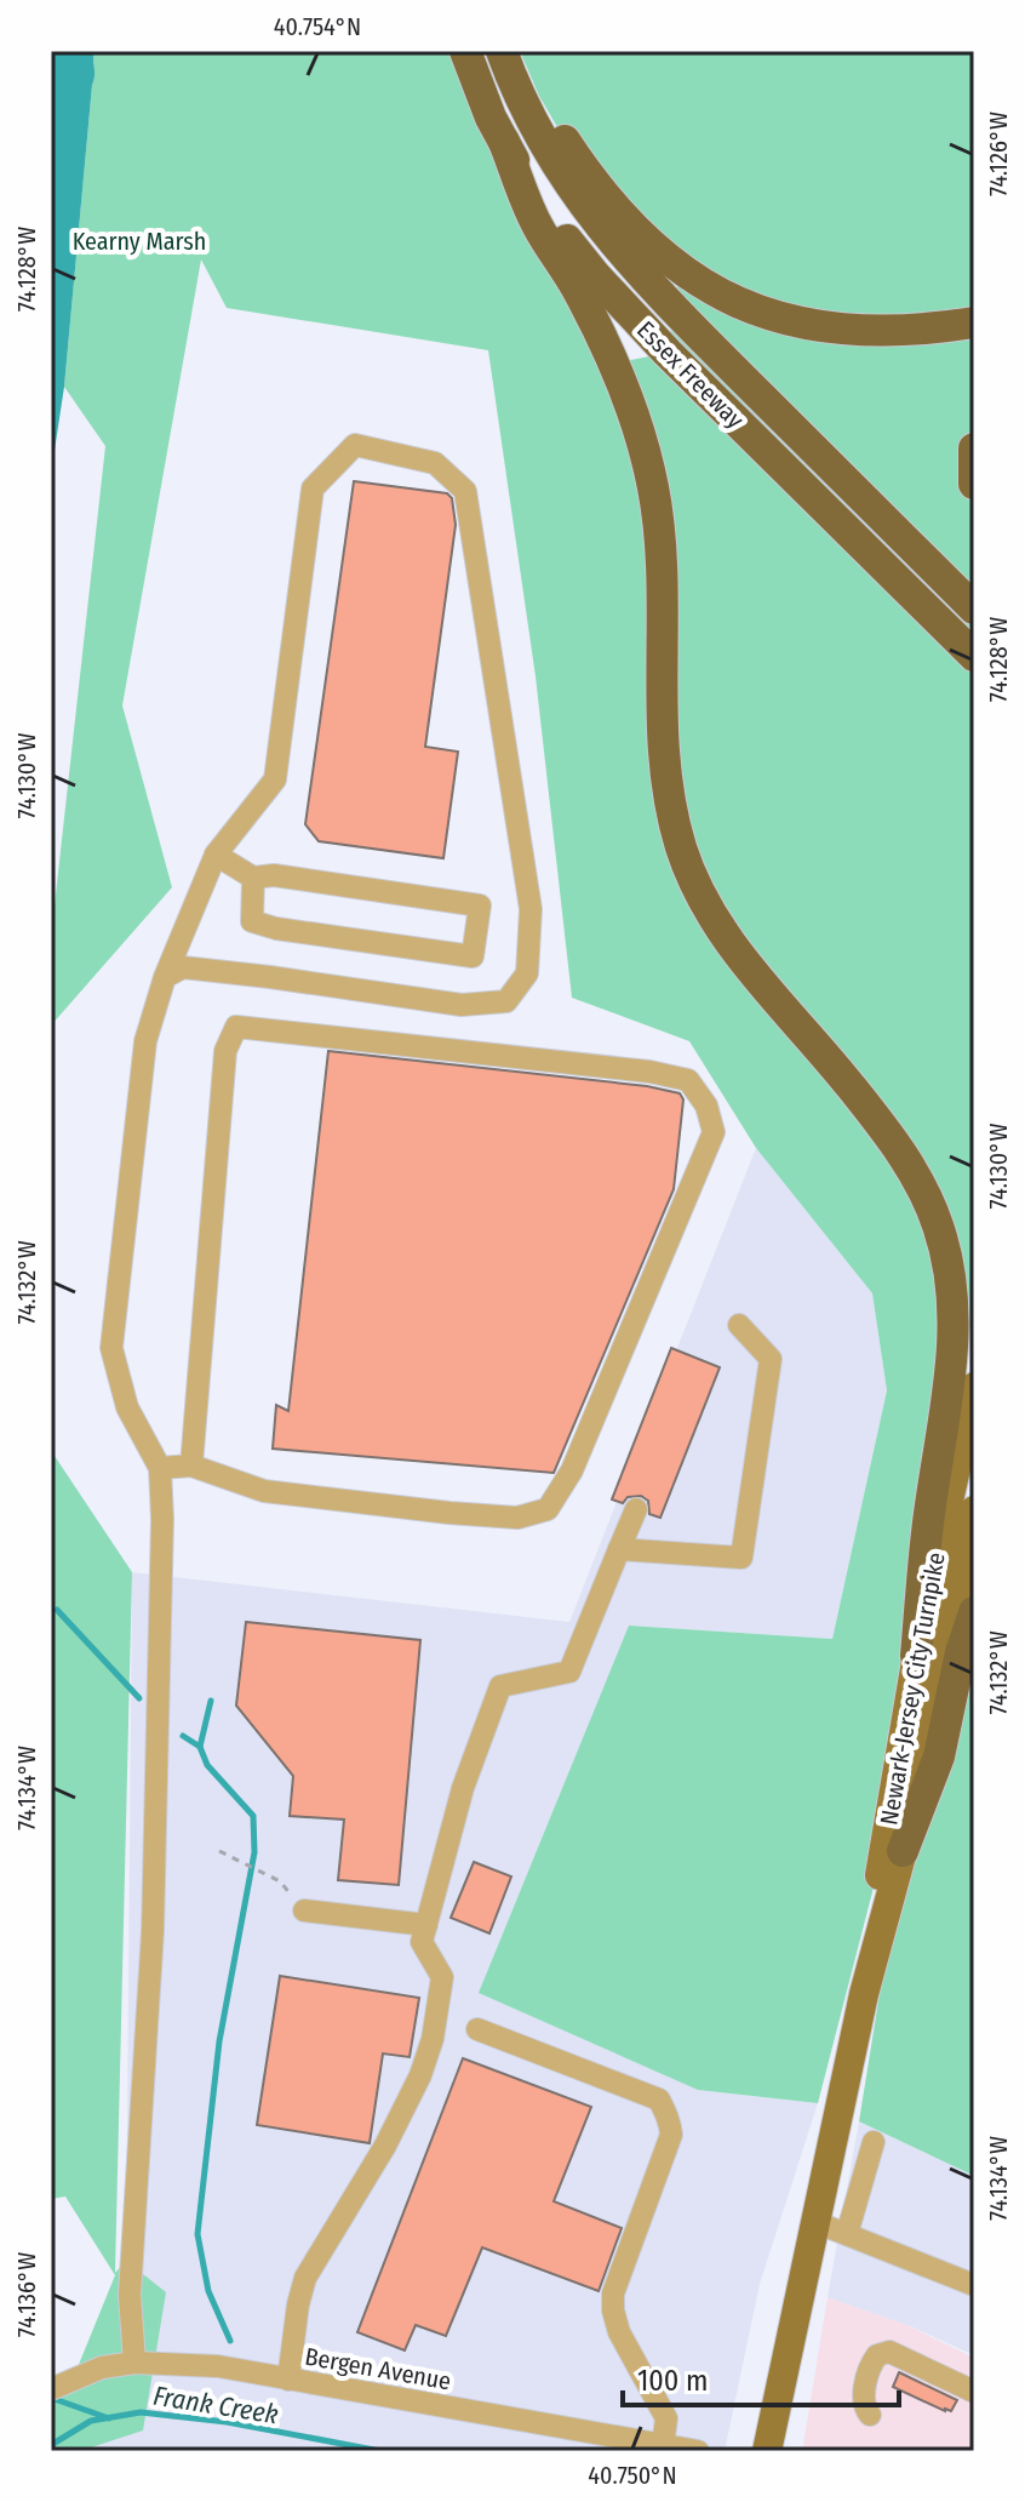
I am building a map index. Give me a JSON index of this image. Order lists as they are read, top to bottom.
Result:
{
  "streets": {
    "highway": ["Essex Freeway"],
    "main road": ["Newark-Jersey City Turnpike"],
    "street": ["Bergen Avenue"]
  },
  "water": ["Frank Creek"],
  "parks": ["Kearny Marsh"],
  "scale_bar": "100 m",
  "coordinates": [
    "40.754°N",
    "74.126°W",
    "74.128°W",
    "74.130°W",
    "74.132°W",
    "74.134°W",
    "74.136°W",
    "40.750°N"
  ]
}
